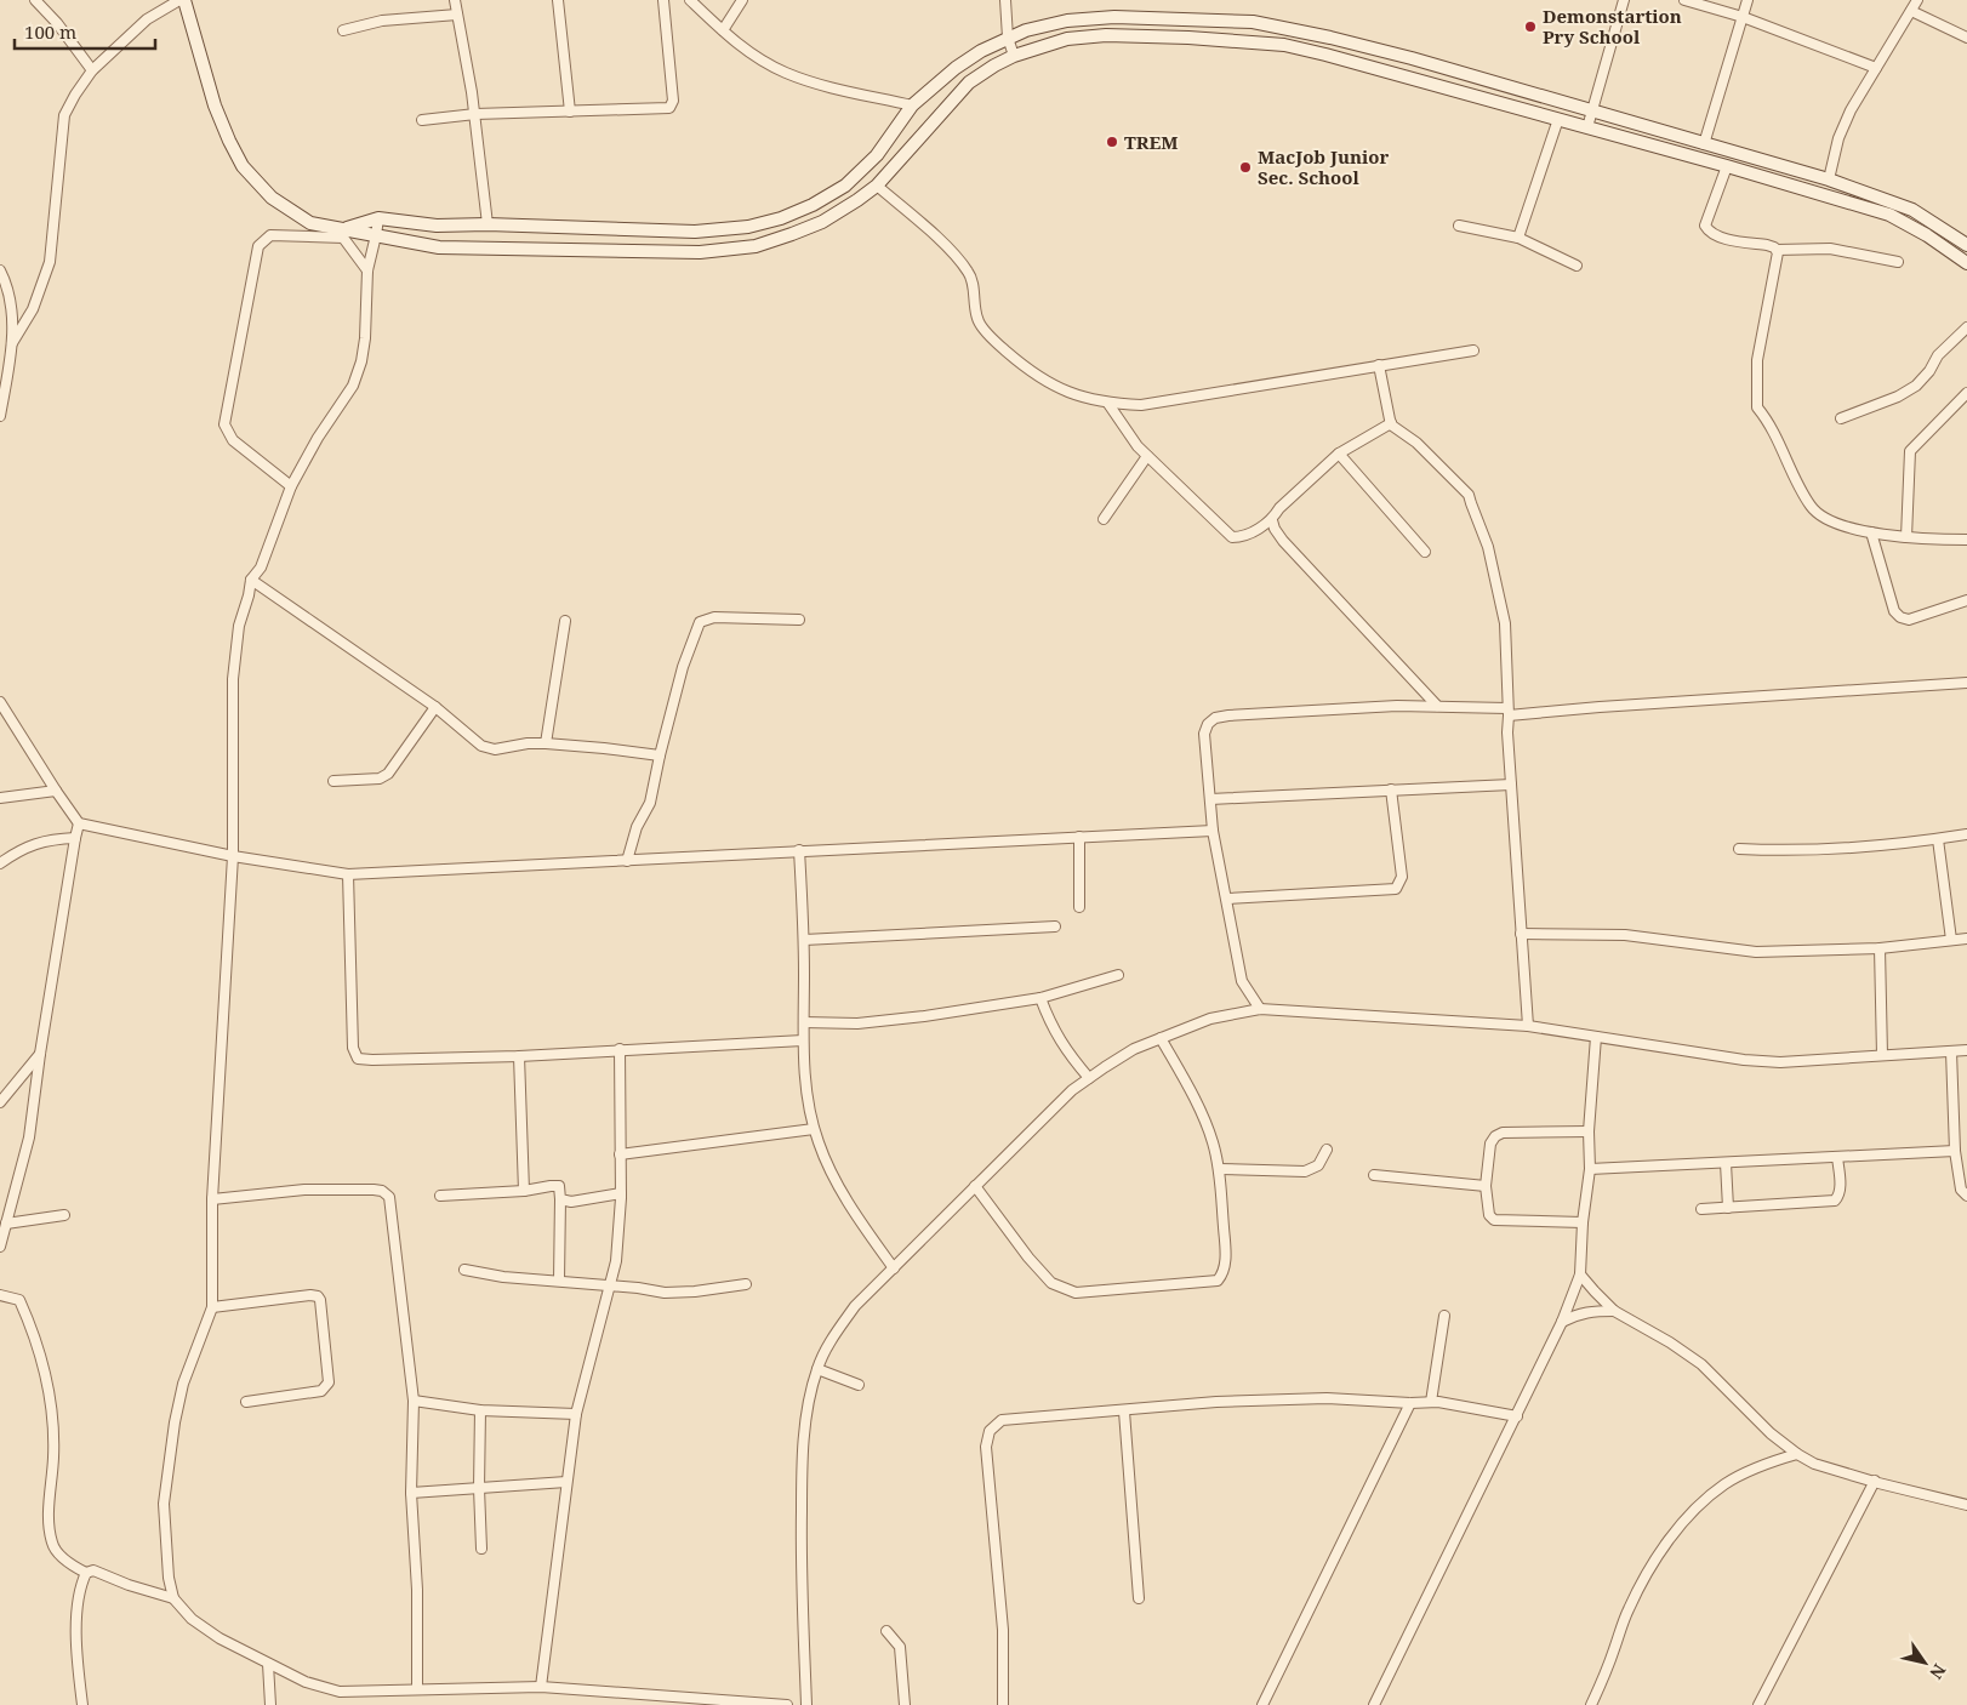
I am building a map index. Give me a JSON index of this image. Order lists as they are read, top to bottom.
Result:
{
  "places": ["Demonstartion Pry School", "TREM", "MacJob Junior Sec. School"],
  "scale_bar": "100 m",
  "north": "bottom right"
}
